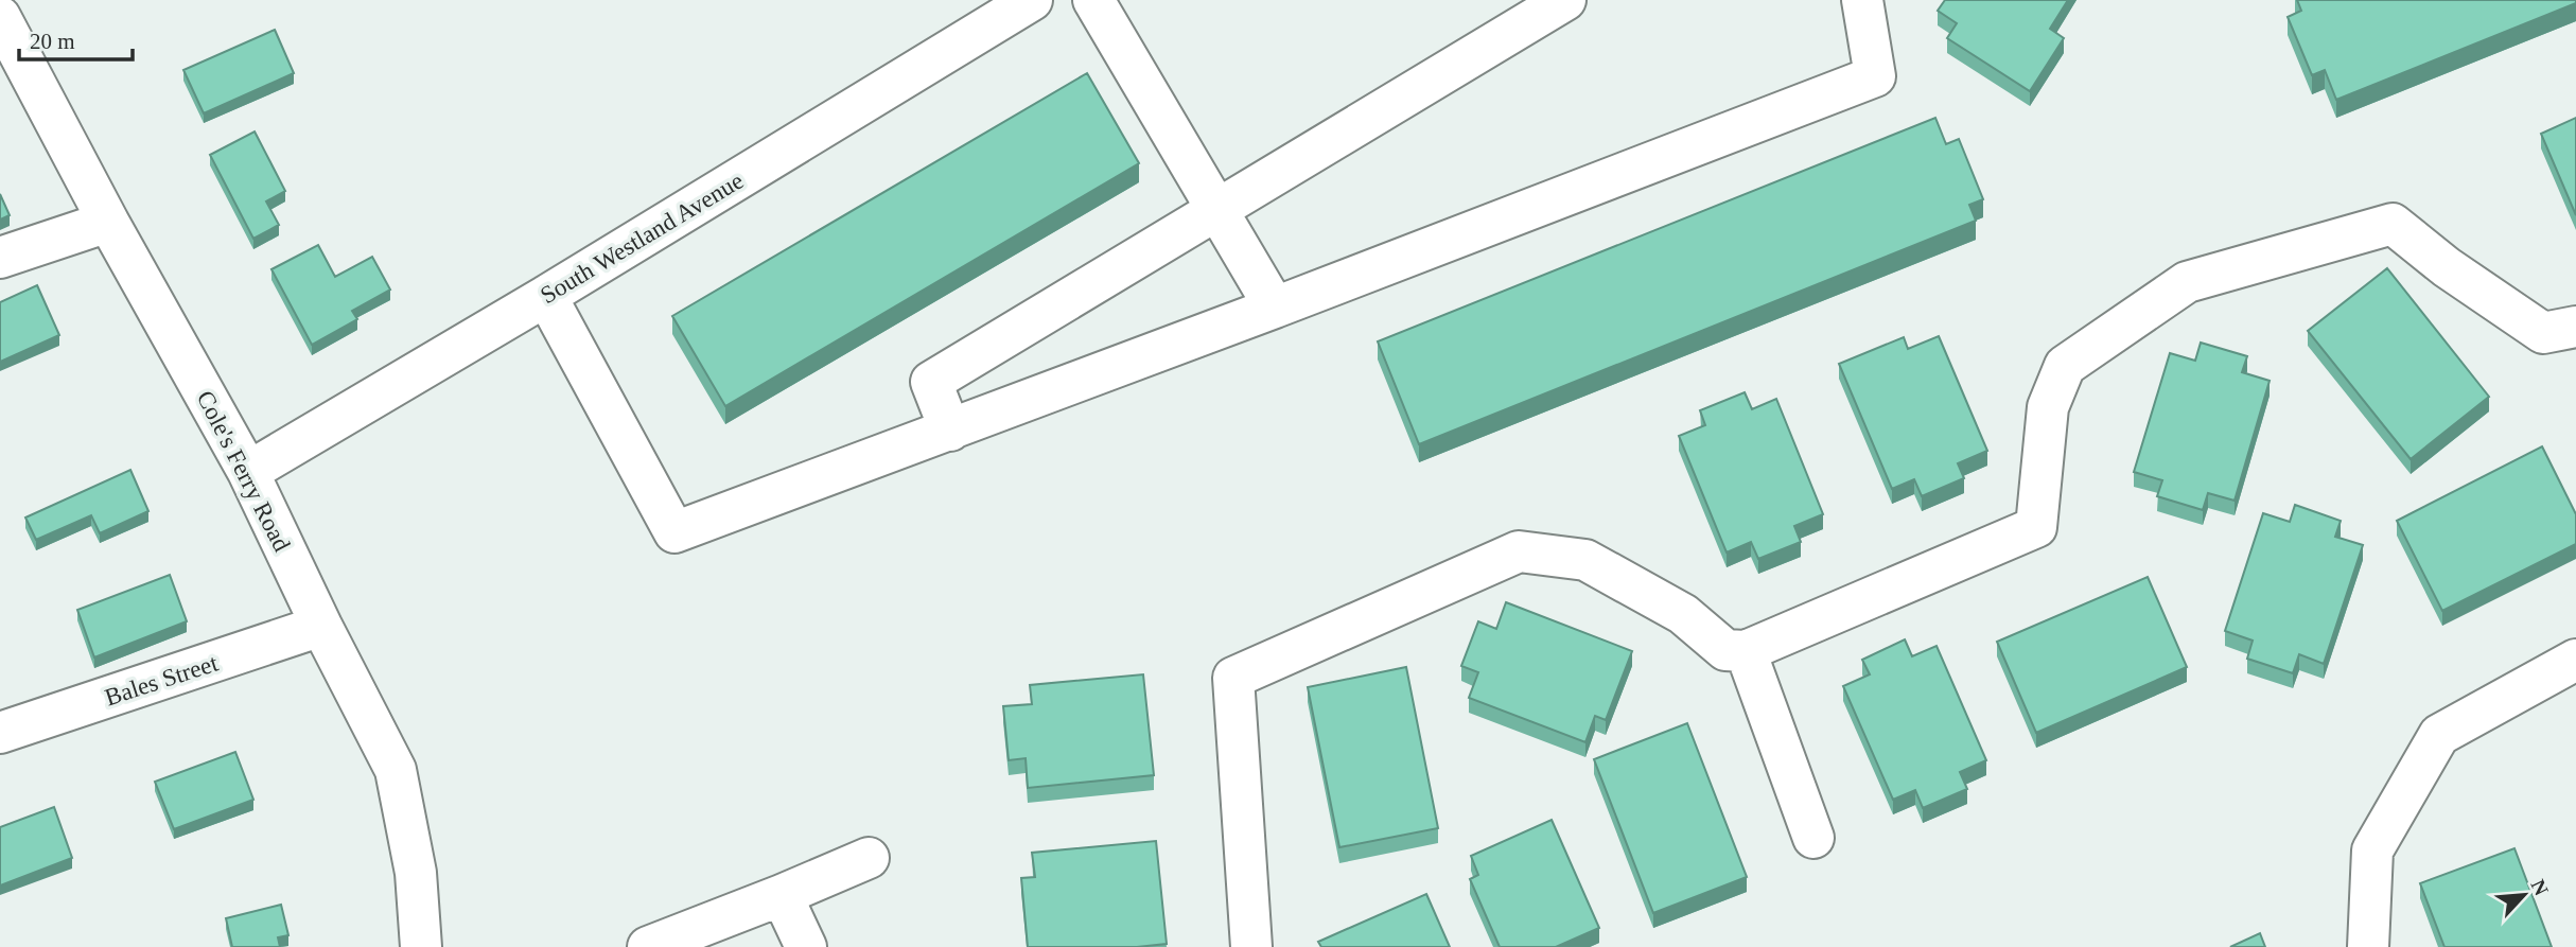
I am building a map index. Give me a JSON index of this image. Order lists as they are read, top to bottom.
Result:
{
  "streets": {
    "street": ["South Westland Avenue", "Cole's Ferry Road", "Bales Street"]
  },
  "crossings": [
    ["South Westland Avenue", "Cole's Ferry Road"],
    ["Cole's Ferry Road", "Bales Street"]
  ],
  "scale_bar": "20 m",
  "north": "top right"
}
